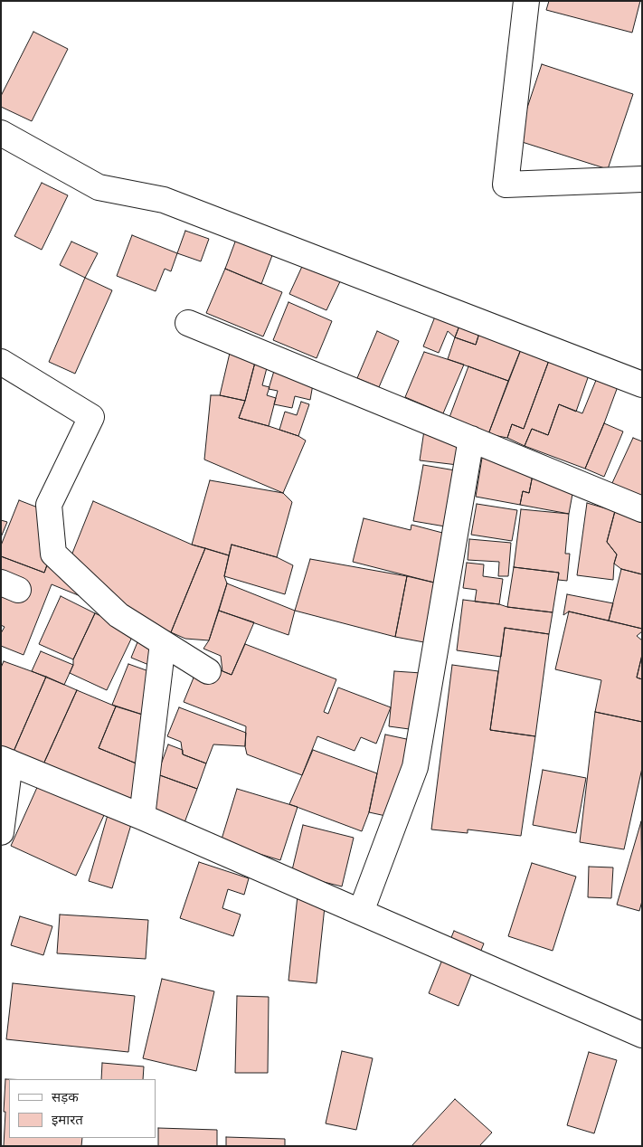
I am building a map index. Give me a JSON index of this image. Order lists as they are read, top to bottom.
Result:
{
  "legend": ["सड़क", "इमारत"]
}
